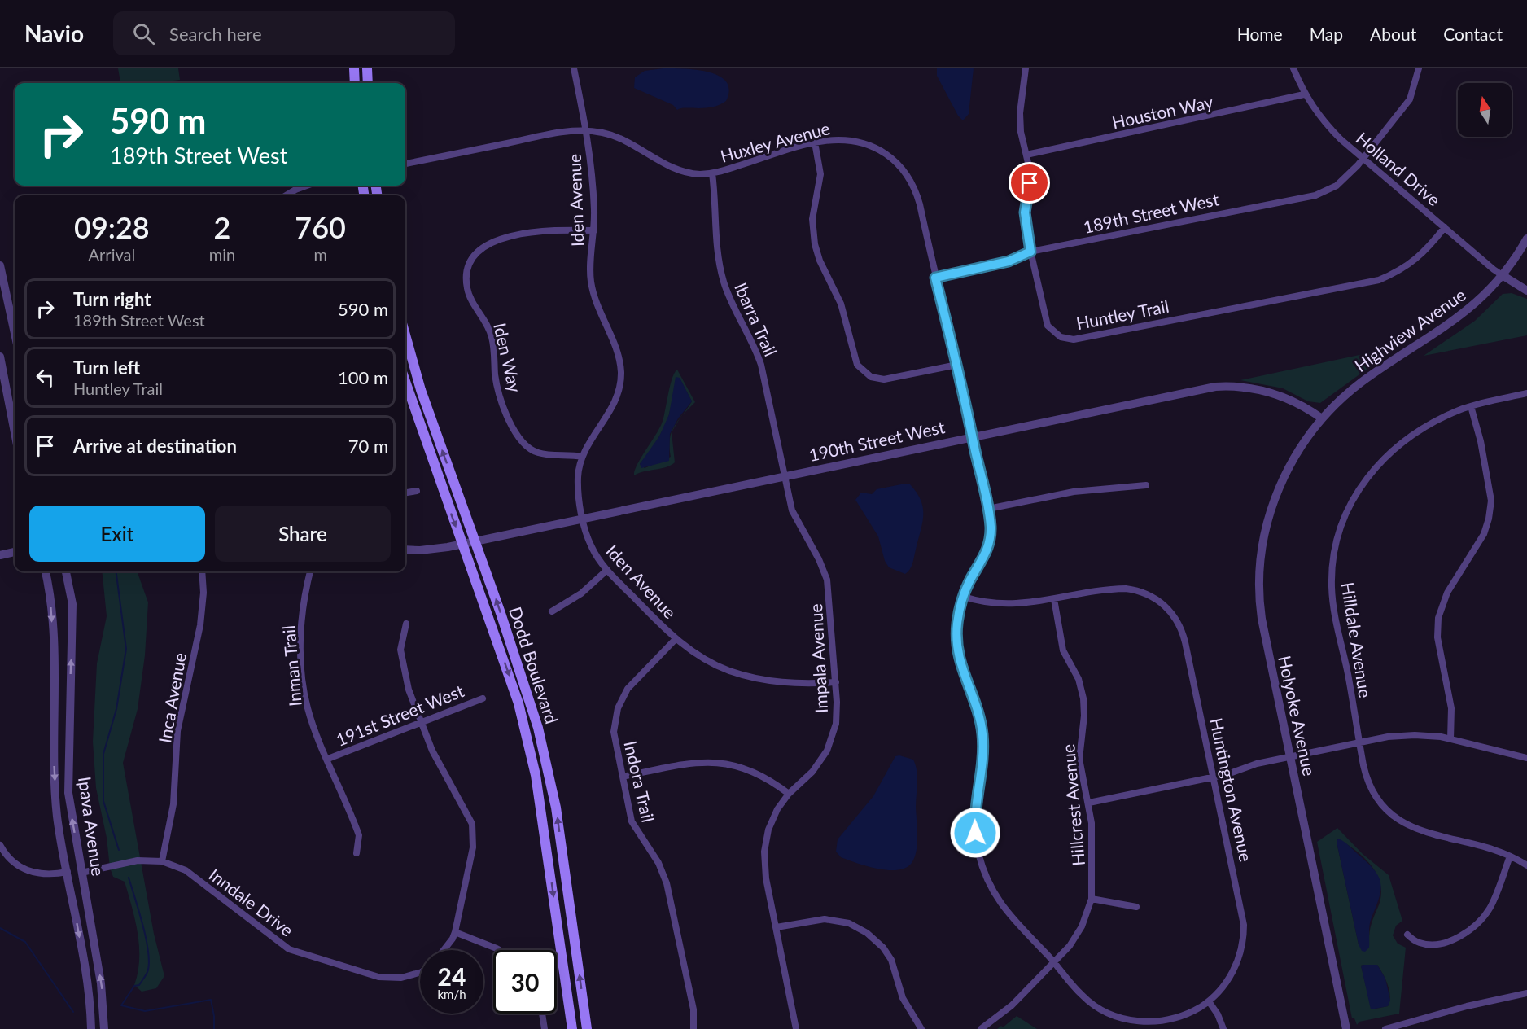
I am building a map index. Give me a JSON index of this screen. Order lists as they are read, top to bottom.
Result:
{
  "streets": {
    "main road": ["Dodd Boulevard"],
    "street": [
      "Houston Way",
      "Huxley Avenue",
      "Holland Drive",
      "Iden Avenue",
      "189th Street West",
      "Huntley Trail",
      "Ibarra Trail",
      "Highview Avenue",
      "Iden Way",
      "190th Street West",
      "Hilldale Avenue",
      "Impala Avenue",
      "Inman Trail",
      "Inca Avenue",
      "191st Street West",
      "Holyoke Avenue",
      "Indora Trail",
      "Huntington Avenue",
      "Hillcrest Avenue",
      "Ipava Avenue",
      "Inndale Drive"
    ]
  },
  "crossings": [
    ["Houston Way", "Holland Drive"],
    ["Houston Way", "Huntley Trail"],
    ["Huxley Avenue", "Iden Avenue"],
    ["Huxley Avenue", "189th Street West"],
    ["Huxley Avenue", "Ibarra Trail"],
    ["Huxley Avenue", "190th Street West"],
    ["Huxley Avenue", "Huntington Avenue"],
    ["Huxley Avenue", "Hillcrest Avenue"],
    ["Holland Drive", "189th Street West"],
    ["Holland Drive", "Huntley Trail"],
    ["Holland Drive", "Highview Avenue"],
    ["Iden Avenue", "Iden Way"],
    ["Iden Avenue", "190th Street West"],
    ["Iden Avenue", "Impala Avenue"],
    ["Iden Avenue", "Indora Trail"],
    ["189th Street West", "Huntley Trail"],
    ["Ibarra Trail", "190th Street West"],
    ["Ibarra Trail", "Impala Avenue"],
    ["Highview Avenue", "190th Street West"],
    ["Highview Avenue", "Holyoke Avenue"],
    ["190th Street West", "Impala Avenue"],
    ["190th Street West", "Dodd Boulevard"],
    ["190th Street West", "Holyoke Avenue"],
    ["Inman Trail", "191st Street West"],
    ["Inca Avenue", "Inndale Drive"],
    ["Huntington Avenue", "Hillcrest Avenue"],
    ["Ipava Avenue", "Inndale Drive"]
  ],
  "north": "top",
  "page": {
    "header": "Navio",
    "search": "Search here",
    "nav": [
      "Home",
      "Map",
      "About",
      "Contact"
    ],
    "turn": ["590 m", "189th Street West"],
    "eta": [
      "09:28",
      "Arrival",
      "2",
      "min",
      "760",
      "m"
    ],
    "list": [
      {
        "name": "Turn right",
        "note": "189th Street West",
        "value": "590 m"
      },
      {
        "name": "Turn left",
        "note": "Huntley Trail",
        "value": "100 m"
      },
      {
        "name": "Arrive at destination",
        "value": "70 m"
      }
    ],
    "buttons": ["Exit", "Share"],
    "speed": "24 km/h",
    "limit": "30"
  }
}
